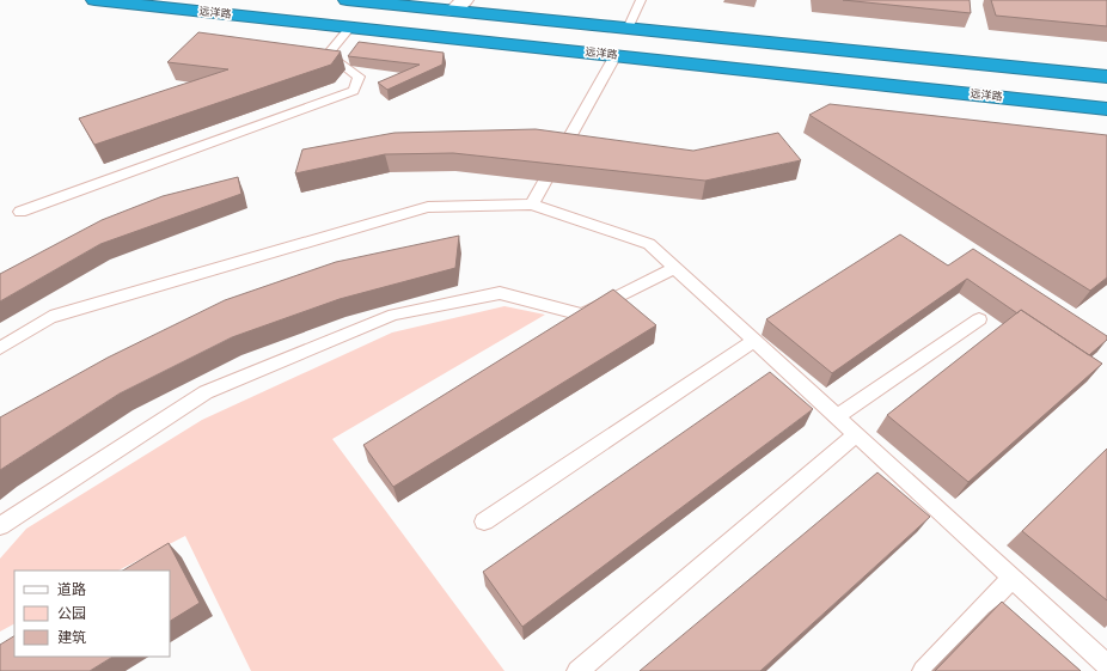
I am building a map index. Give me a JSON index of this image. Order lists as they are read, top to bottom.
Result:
{
  "streets": {
    "highway": ["远洋路"]
  },
  "legend": ["道路", "公园", "建筑"]
}
